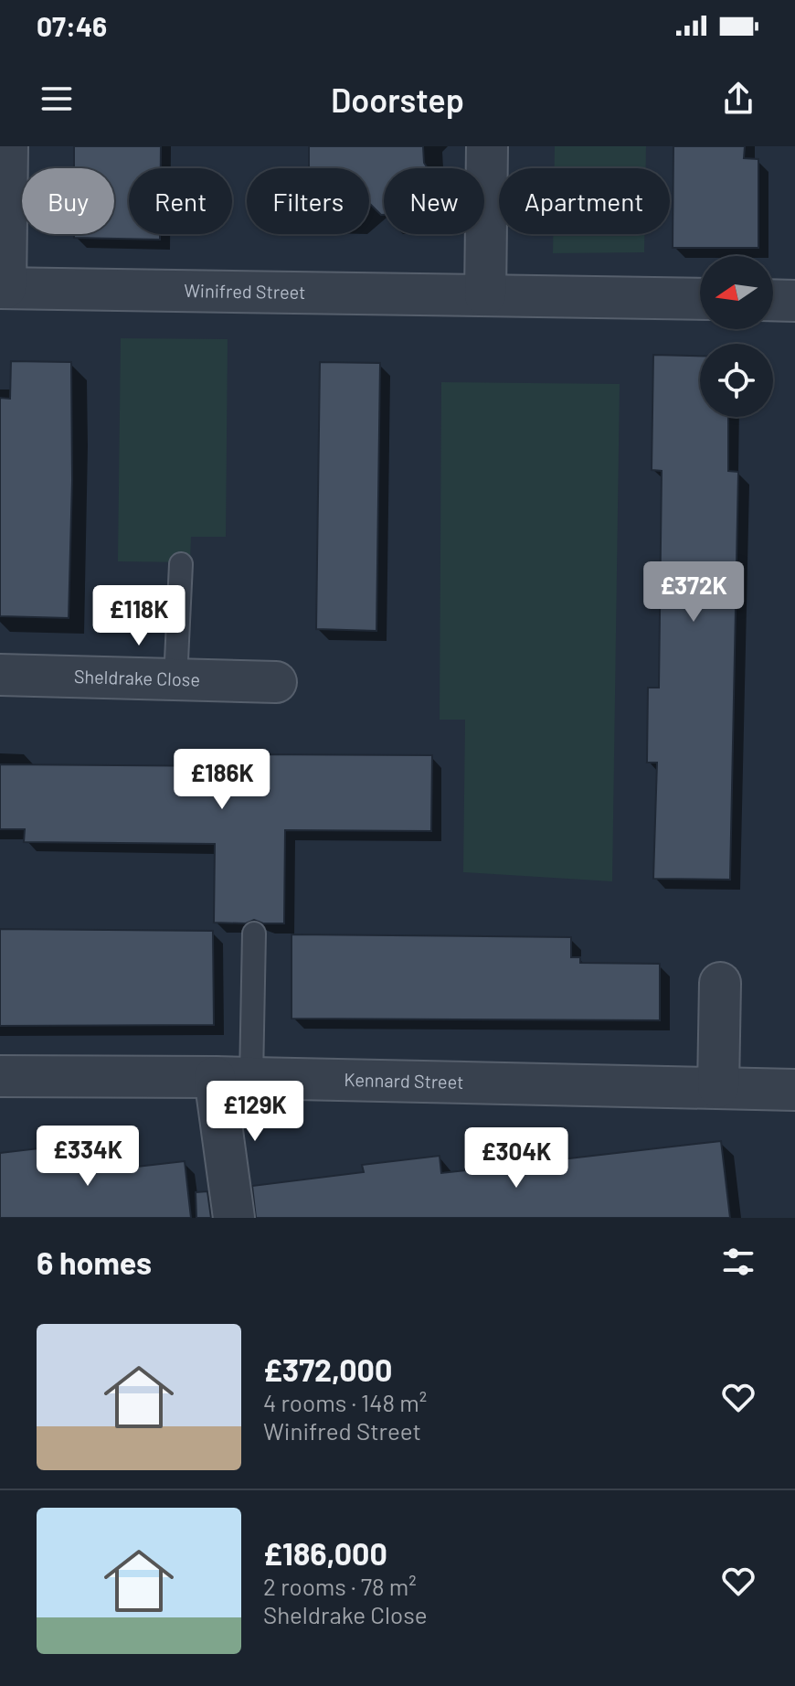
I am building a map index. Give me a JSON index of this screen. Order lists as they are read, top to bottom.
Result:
{
  "streets": {
    "street": ["Winifred Street", "Sheldrake Close", "Kennard Street"]
  },
  "north": "left",
  "page": {
    "status": "07:46",
    "header": "Doorstep",
    "chip": [
      "Buy",
      "Rent",
      "Filters",
      "New",
      "Apartment"
    ],
    "price": [
      "£372K",
      "£118K",
      "£186K",
      "£129K",
      "£334K",
      "£304K"
    ],
    "heading": "6 homes",
    "list": [
      {
        "name": "£372,000",
        "note": "4 rooms · 148 m² · Winifred Street"
      },
      {
        "name": "£186,000",
        "note": "2 rooms · 78 m² · Sheldrake Close"
      }
    ]
  }
}
